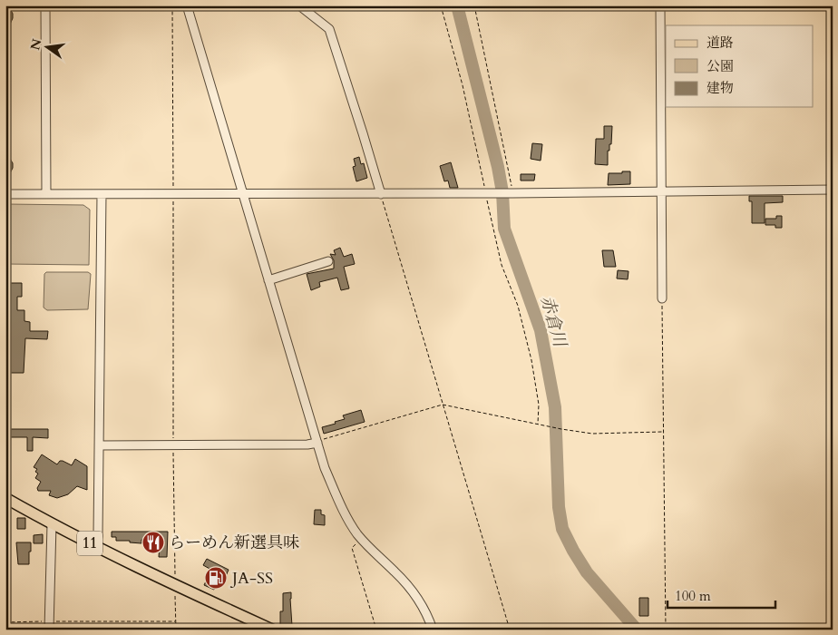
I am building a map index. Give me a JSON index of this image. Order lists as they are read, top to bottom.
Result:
{
  "streets": {
    "main road": ["11"]
  },
  "water": ["赤倉川"],
  "places": {
    "restaurant": ["らーめん新選具味"],
    "fuel station": ["JA-SS"]
  },
  "legend": ["道路", "公園", "建物"],
  "scale_bar": "100 m",
  "north": "left"
}
